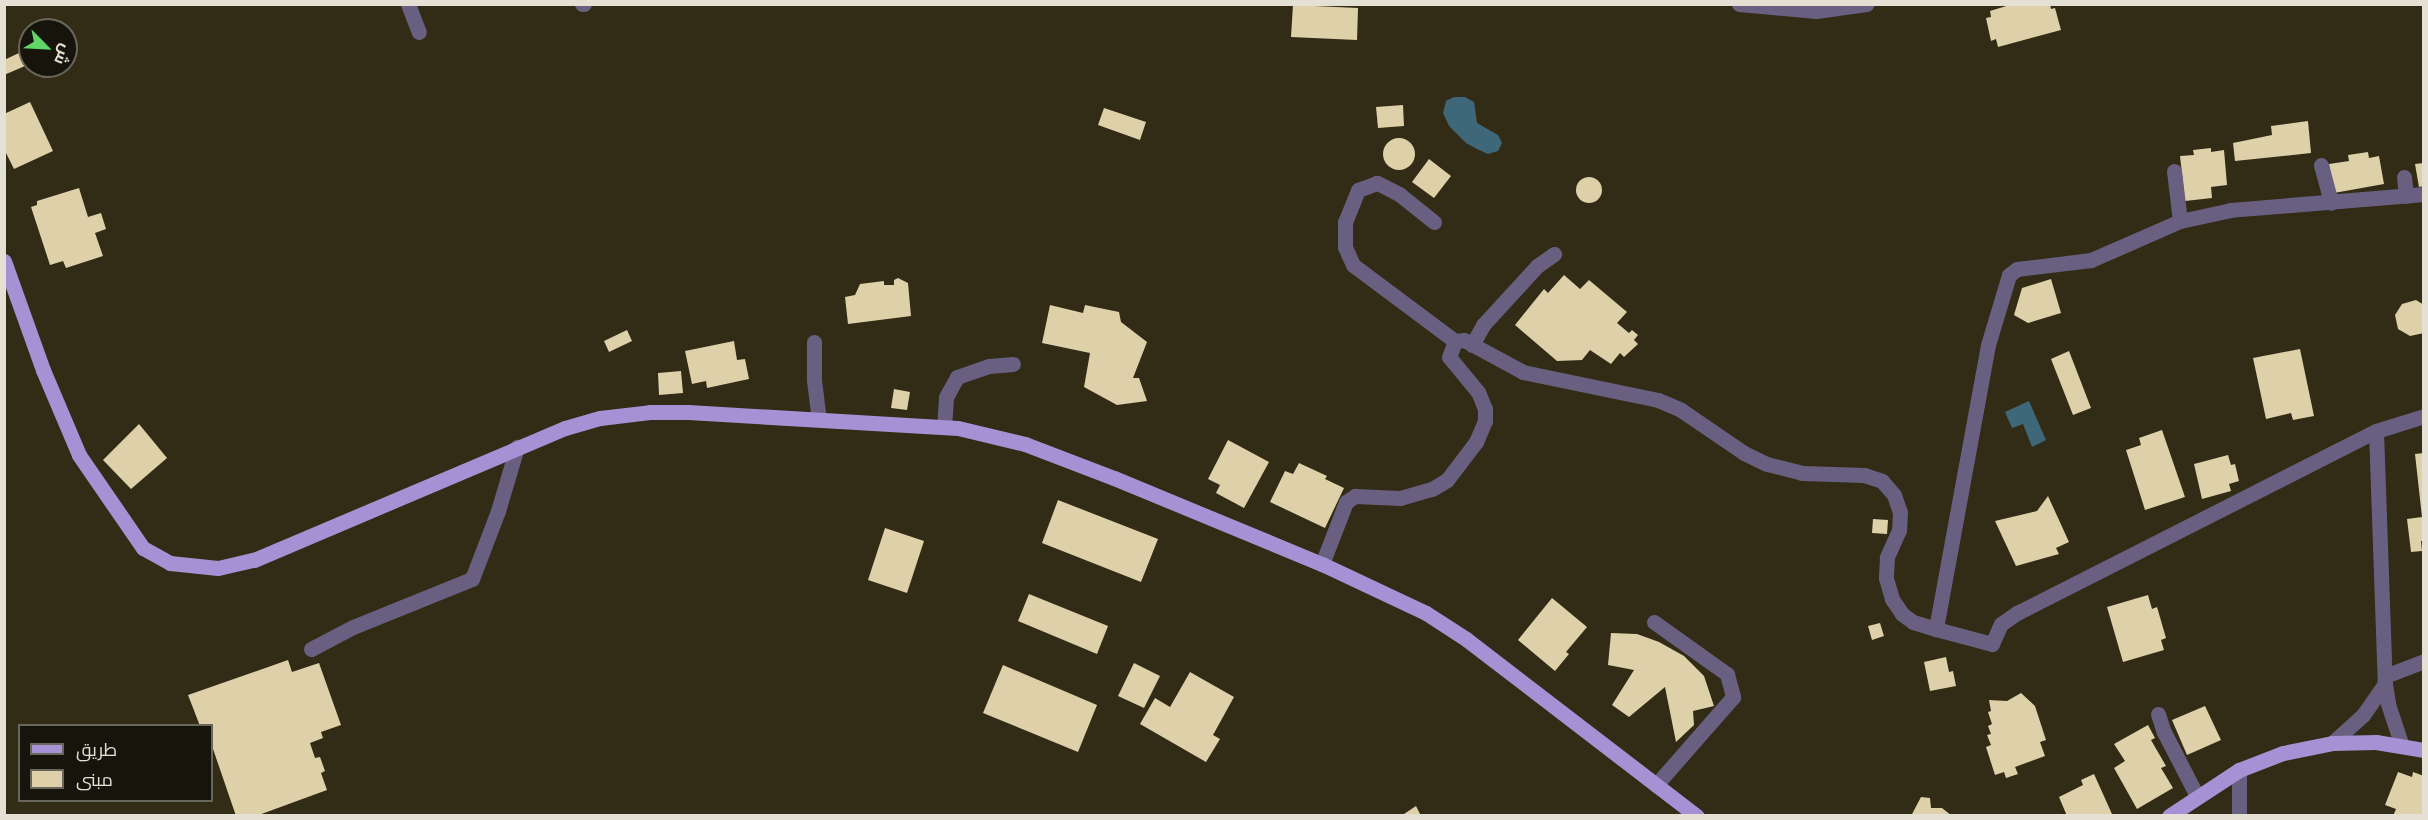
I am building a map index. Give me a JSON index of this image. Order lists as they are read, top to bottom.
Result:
{
  "legend": ["طريق", "مبنى"],
  "north": "bottom right"
}
